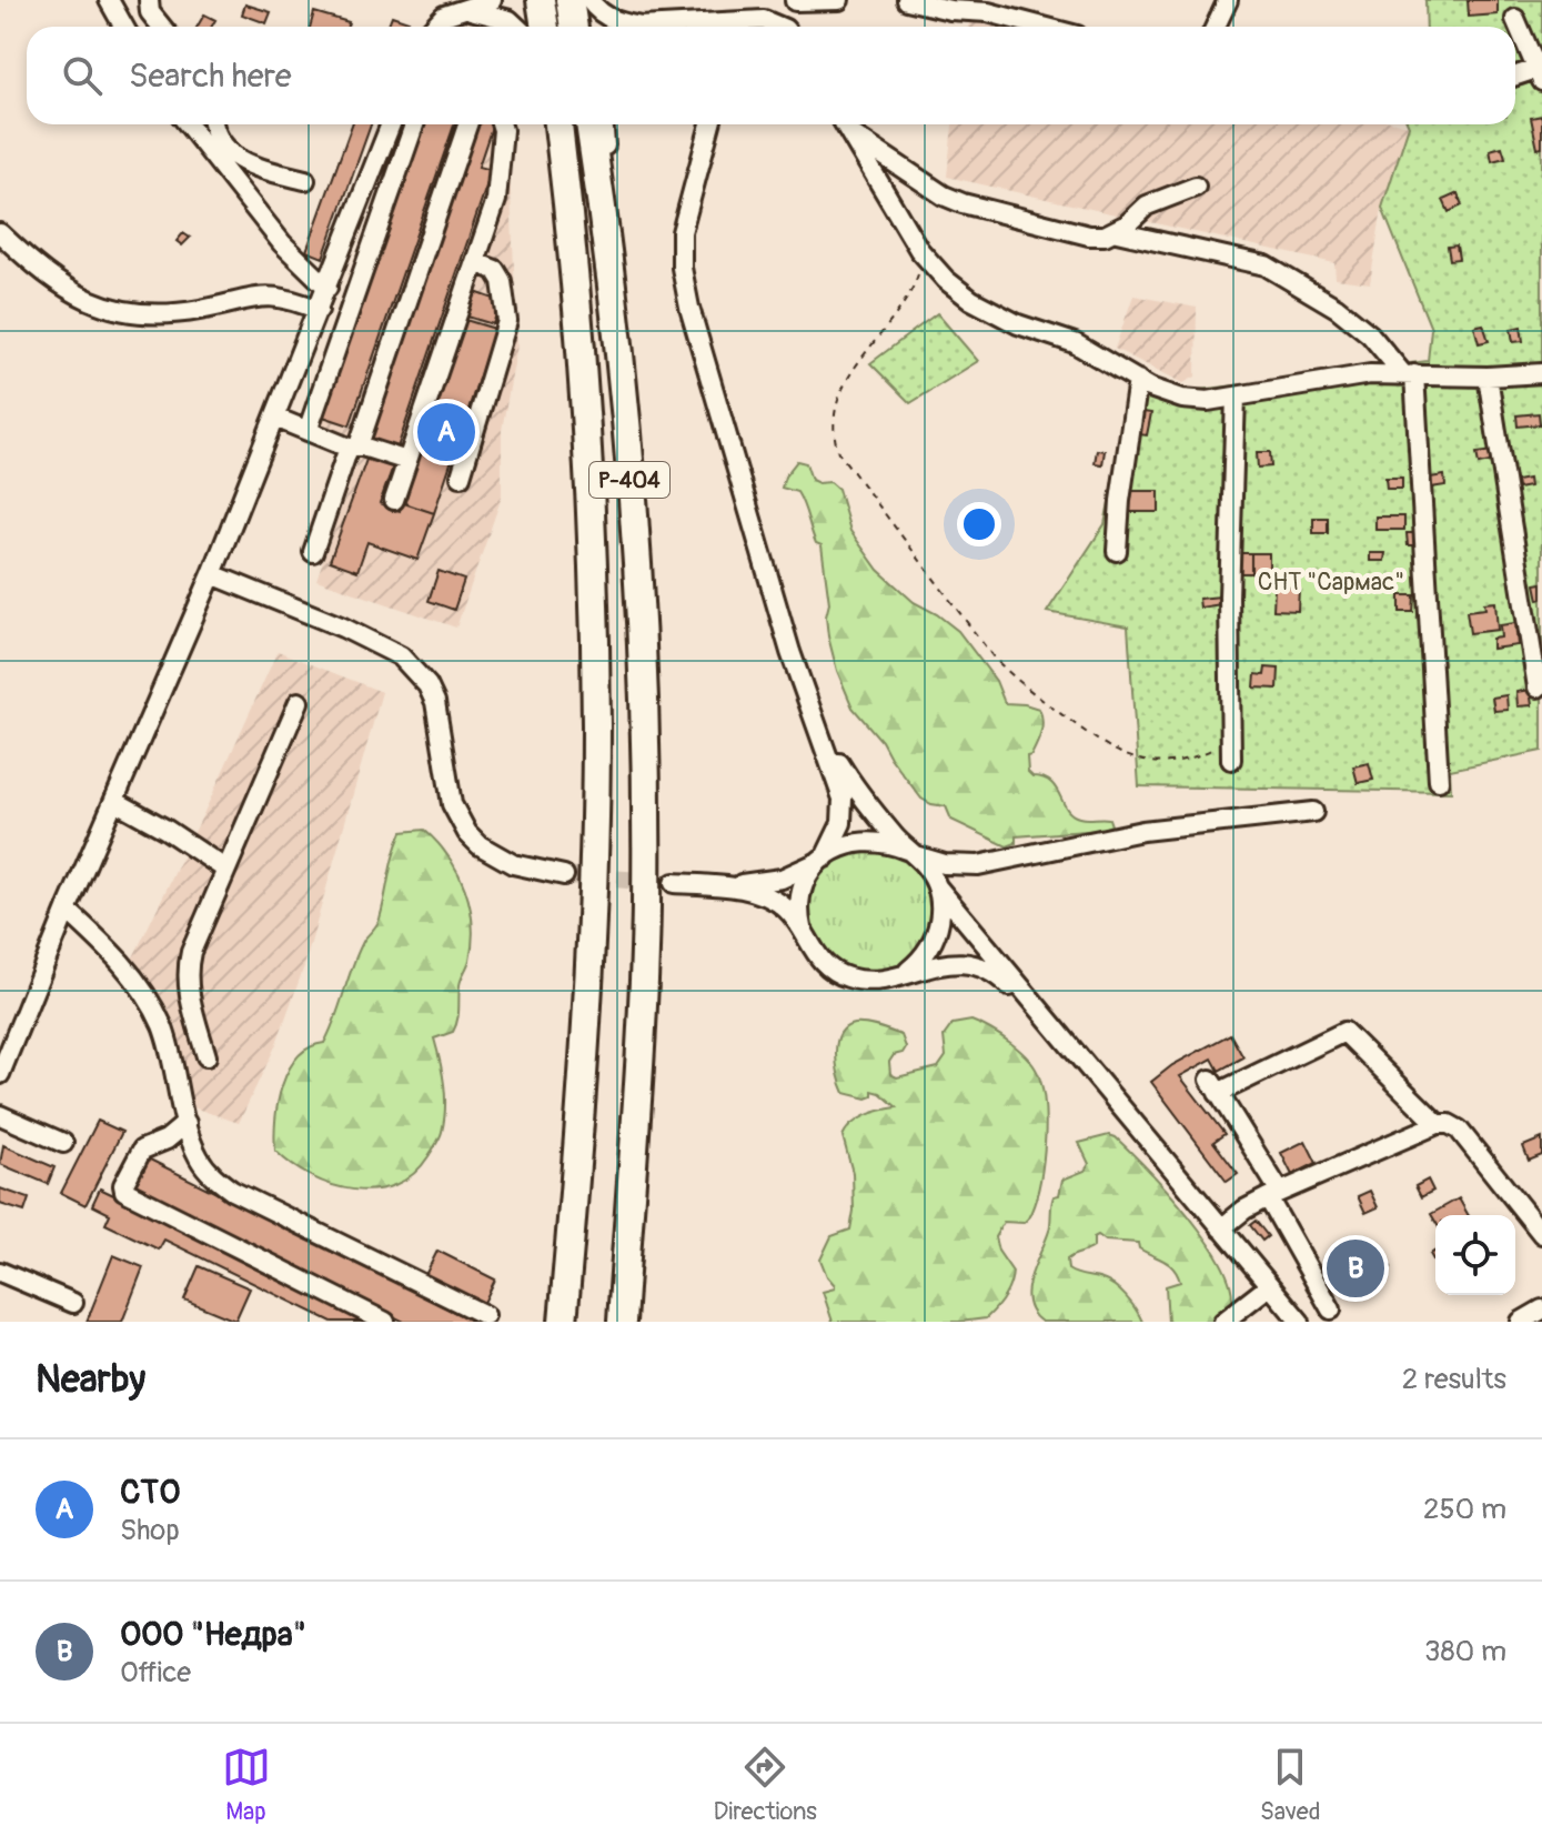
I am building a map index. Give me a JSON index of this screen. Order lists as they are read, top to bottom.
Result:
{
  "streets": {
    "highway": ["Р-404"]
  },
  "parks": ["СНТ \"Сармас\""],
  "page": {
    "search": "Search here",
    "pins": ["A", "B"],
    "heading": ["Nearby", "2 results"],
    "list": [
      {
        "mark": "A",
        "name": "СТО",
        "note": "Shop",
        "value": "250 m"
      },
      {
        "mark": "B",
        "name": "ООО \"Недра\"",
        "note": "Office",
        "value": "380 m"
      }
    ],
    "nav": ["Map", "Directions", "Saved"]
  }
}
